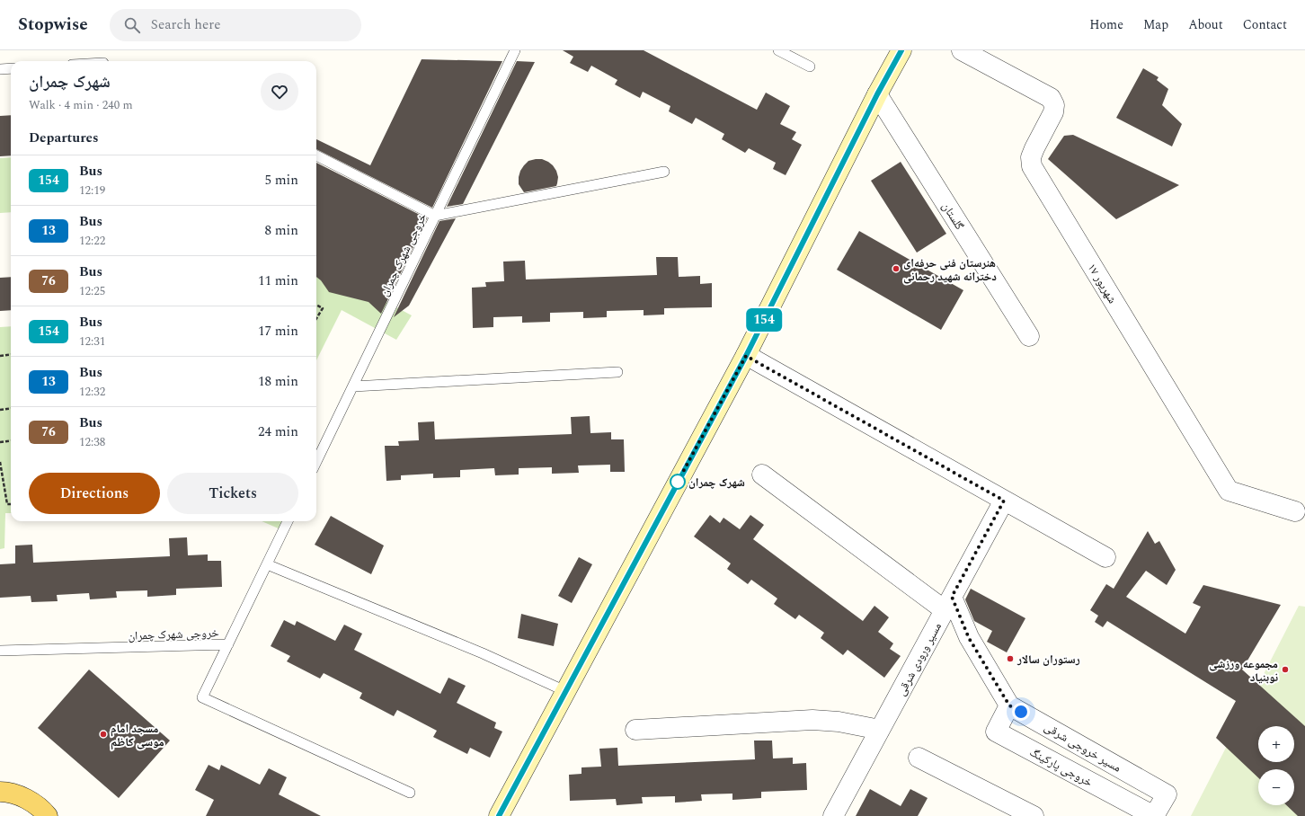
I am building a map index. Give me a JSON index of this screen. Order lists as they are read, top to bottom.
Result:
{
  "streets": {
    "street": [
      "گلستان",
      "۱۷ شهریور",
      "مسیر ورودی شرقی",
      "مسیر خروجی شرقی",
      "خروجی پارکینگ"
    ],
    "lane": ["خروجی شهرک چمران"]
  },
  "crossings": [
    ["مسیر ورودی شرقی", "مسیر خروجی شرقی"],
    ["مسیر خروجی شرقی", "خروجی پارکینگ"]
  ],
  "places": [
    "هنرستان فنی حرفه‌ای دخترانه شهید رحمانی",
    "شهرک چمران",
    "رستوران سالار",
    "مجموعه ورزشی نوبنیاد",
    "مسجد امام موسی کاظم"
  ],
  "lines": ["bus line 154"],
  "page": {
    "header": "Stopwise",
    "search": "Search here",
    "nav": [
      "Home",
      "Map",
      "About",
      "Contact"
    ],
    "on_map": "154",
    "heading": [
      ["شهرک چمران", "Walk · 4 min · 240 m"],
      "Departures"
    ],
    "list": [
      {
        "mark": "154",
        "name": "Bus",
        "note": "12:19",
        "value": "5 min"
      },
      {
        "mark": "13",
        "name": "Bus",
        "note": "12:22",
        "value": "8 min"
      },
      {
        "mark": "76",
        "name": "Bus",
        "note": "12:25",
        "value": "11 min"
      },
      {
        "mark": "154",
        "name": "Bus",
        "note": "12:31",
        "value": "17 min"
      },
      {
        "mark": "13",
        "name": "Bus",
        "note": "12:32",
        "value": "18 min"
      },
      {
        "mark": "76",
        "name": "Bus",
        "note": "12:38",
        "value": "24 min"
      }
    ],
    "buttons": ["Directions", "Tickets"],
    "map_buttons": ["+", "−"]
  }
}
